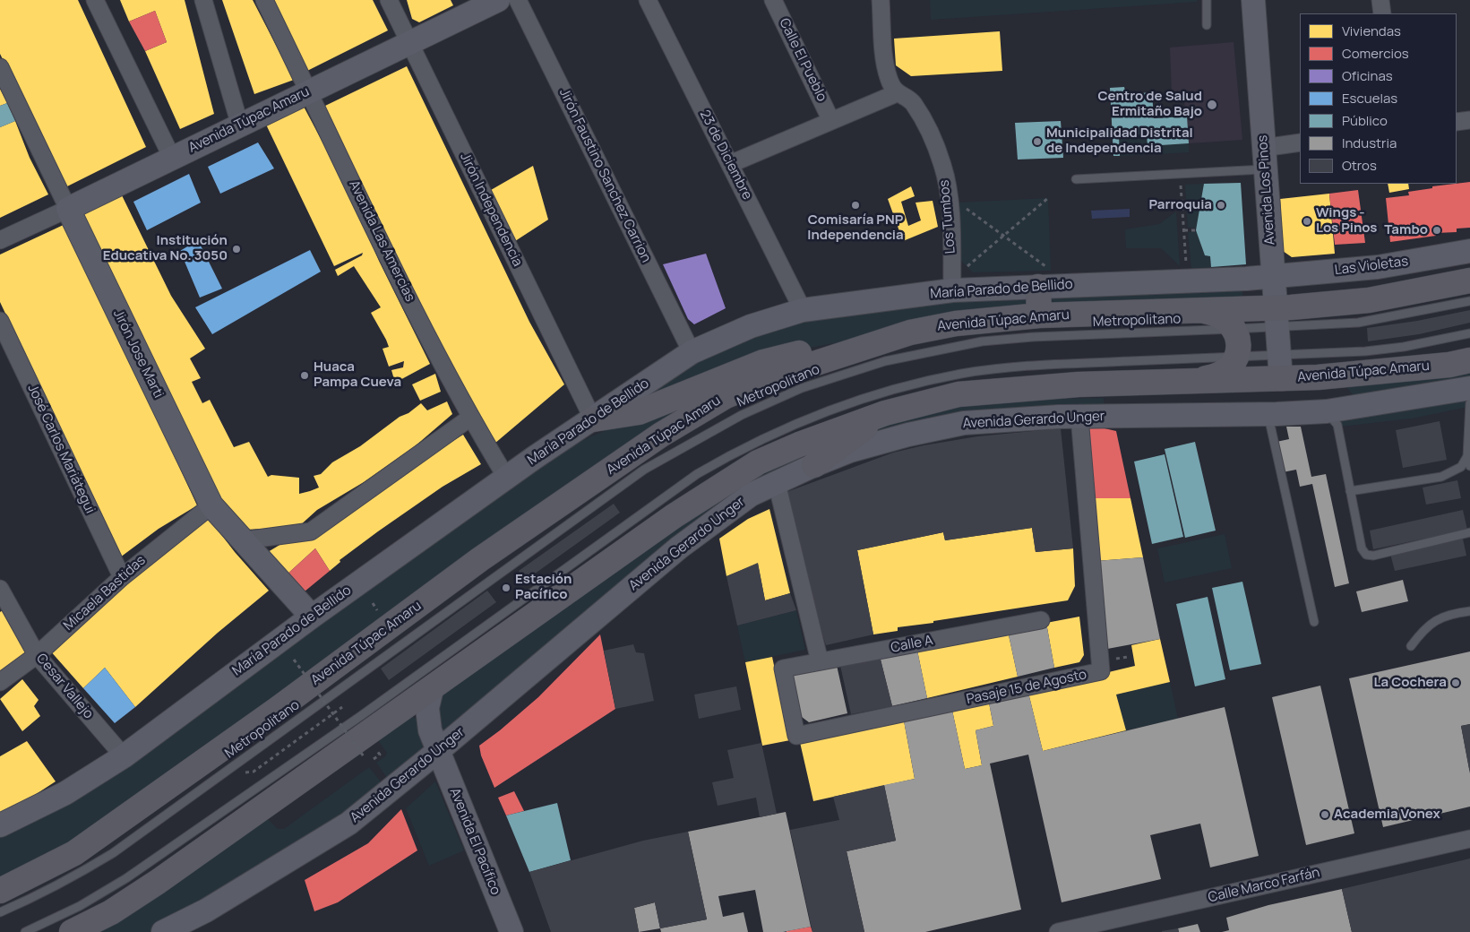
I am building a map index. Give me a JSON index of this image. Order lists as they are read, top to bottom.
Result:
{
  "streets": {
    "main road": ["Avenida Túpac Amaru"],
    "street": [
      "Calle El Pueblo",
      "23 de Diciembre",
      "Jirón Faustino Sanchez Carrion",
      "Avenida Los Pinos",
      "Jirón Independencia",
      "Los Tumbos",
      "Avenida Las Amercias",
      "Las Violetas",
      "María Parado de Bellido",
      "Jirón Jose Marti",
      "Avenida Gerardo Unger",
      "José Carlos Mariátegui",
      "Micaela Bastidas",
      "Calle A",
      "Cesar Vallejo",
      "Pasaje 15 de Agosto",
      "Avenida El Pacífico",
      "Calle Marco Farfán"
    ],
    "lane": ["Metropolitano"]
  },
  "crossings": [
    ["Avenida Túpac Amaru", "Avenida Los Pinos"],
    ["Avenida Túpac Amaru", "Jirón Independencia"],
    ["Avenida Túpac Amaru", "Avenida Las Amercias"],
    ["Avenida Túpac Amaru", "Metropolitano"],
    ["Avenida Túpac Amaru", "Jirón Jose Marti"],
    ["Avenida Túpac Amaru", "Avenida El Pacífico"],
    ["23 de Diciembre", "María Parado de Bellido"],
    ["Jirón Faustino Sanchez Carrion", "María Parado de Bellido"],
    ["Avenida Los Pinos", "Las Violetas"],
    ["Avenida Los Pinos", "María Parado de Bellido"],
    ["Avenida Los Pinos", "Metropolitano"],
    ["Jirón Independencia", "María Parado de Bellido"],
    ["Los Tumbos", "María Parado de Bellido"],
    ["Avenida Las Amercias", "María Parado de Bellido"],
    ["Las Violetas", "María Parado de Bellido"],
    ["María Parado de Bellido", "Jirón Jose Marti"],
    ["María Parado de Bellido", "Cesar Vallejo"],
    ["Jirón Jose Marti", "Micaela Bastidas"],
    ["Avenida Gerardo Unger", "Pasaje 15 de Agosto"],
    ["Avenida Gerardo Unger", "Avenida El Pacífico"],
    ["José Carlos Mariátegui", "Micaela Bastidas"],
    ["Micaela Bastidas", "Cesar Vallejo"],
    ["Calle A", "Pasaje 15 de Agosto"]
  ],
  "places": [
    "Centro de Salud Ermitaño Bajo",
    "Municipalidad Distrital de Independencia",
    "Comisaría PNP Independencia",
    "Parroquia",
    "Wings - Los Pinos",
    "Tambo",
    "Institución Educativa No. 3050",
    "Huaca Pampa Cueva",
    "Estación Pacífico",
    "La Cochera",
    "Academia Vonex"
  ],
  "legend": [
    "Viviendas",
    "Comercios",
    "Oficinas",
    "Escuelas",
    "Público",
    "Industria",
    "Otros"
  ]
}
